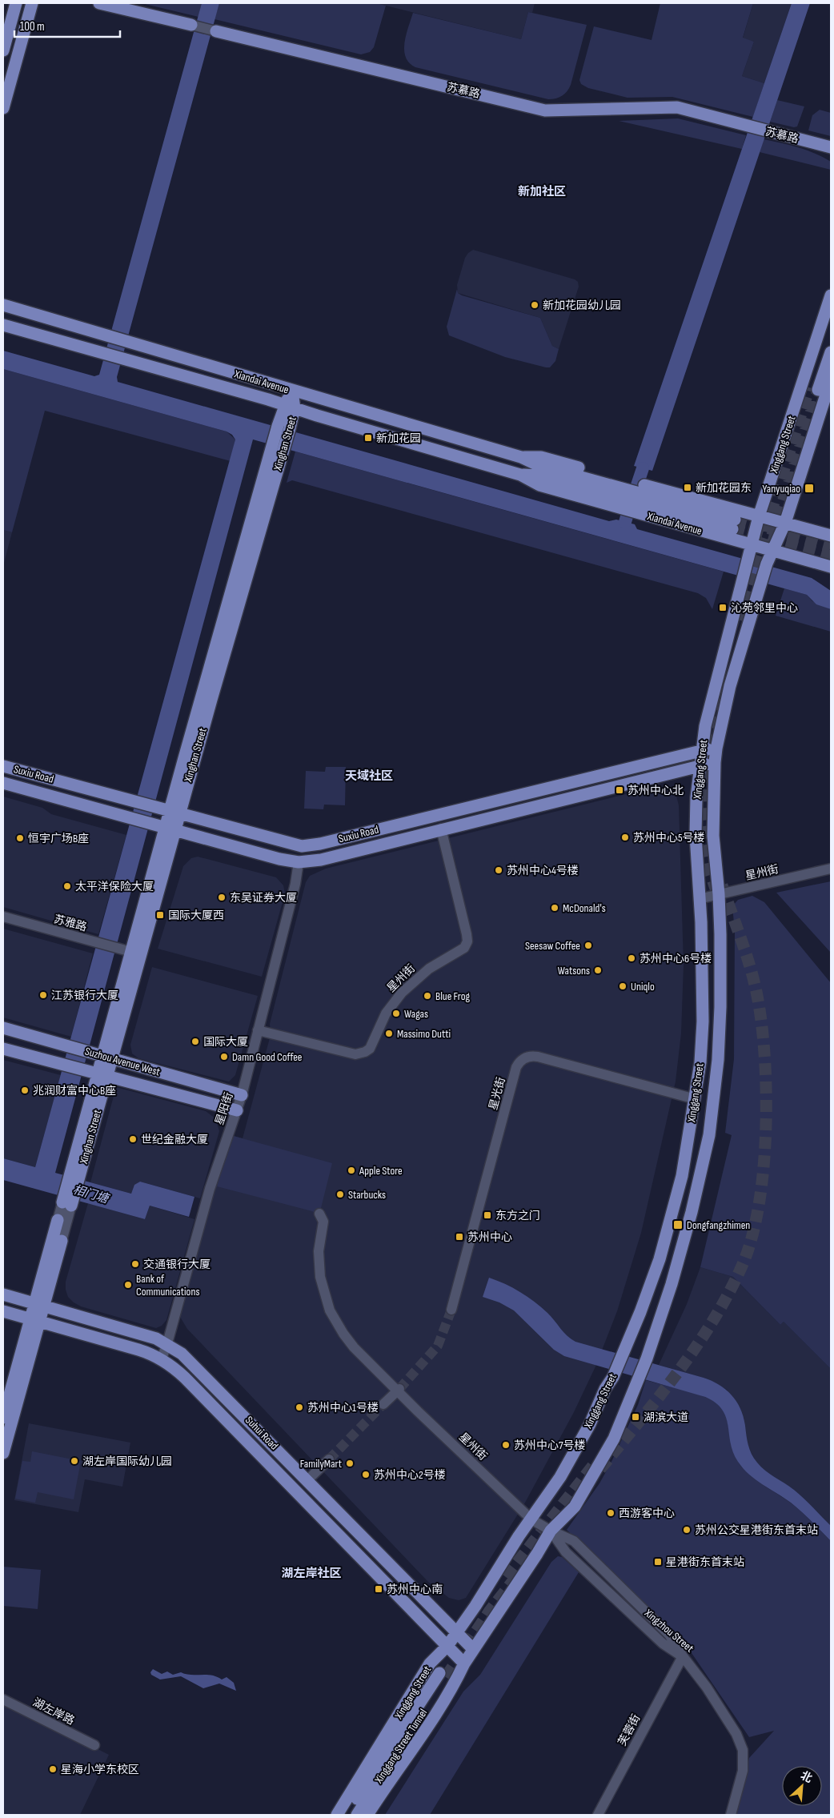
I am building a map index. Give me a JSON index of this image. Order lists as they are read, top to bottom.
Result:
{
  "streets": {
    "main road": [
      "苏慕路",
      "Xiandai Avenue",
      "Xinghan Street",
      "Xinggang Street",
      "Suxiu Road",
      "Suzhou Avenue West",
      "Suhui Road",
      "Xinggang Street Tunnel"
    ],
    "street": [
      "星州街",
      "苏雅路",
      "星光街",
      "星阳街",
      "Xingzhou Street",
      "湖左岸路",
      "芙蓉街"
    ]
  },
  "crossings": [
    ["Xiandai Avenue", "Xinghan Street"],
    ["Xiandai Avenue", "Xinggang Street"],
    ["Xinghan Street", "Suxiu Road"],
    ["Xinghan Street", "苏雅路"],
    ["Xinghan Street", "Suzhou Avenue West"],
    ["Xinghan Street", "Suhui Road"],
    ["Xinggang Street", "Suxiu Road"],
    ["Xinggang Street", "星州街"],
    ["Xinggang Street", "星光街"],
    ["Xinggang Street", "Suhui Road"],
    ["Xinggang Street", "Xingzhou Street"],
    ["Suxiu Road", "星州街"],
    ["Suxiu Road", "星阳街"],
    ["星州街", "星阳街"],
    ["星州街", "Xingzhou Street"],
    ["Suzhou Avenue West", "星阳街"],
    ["星阳街", "Suhui Road"],
    ["Xingzhou Street", "芙蓉街"]
  ],
  "districts": ["新加社区", "天域社区", "湖左岸社区"],
  "water": ["相门塘"],
  "places": {
    "other": [
      "新加花园幼儿园",
      "苏州中心5号楼",
      "恒宇广场B座",
      "苏州中心4号楼",
      "太平洋保险大厦",
      "东吴证券大厦",
      "McDonald's",
      "Seesaw Coffee",
      "苏州中心6号楼",
      "Watsons",
      "Uniqlo",
      "江苏银行大厦",
      "Blue Frog",
      "Wagas",
      "Massimo Dutti",
      "国际大厦",
      "Damn Good Coffee",
      "兆润财富中心B座",
      "世纪金融大厦",
      "Apple Store",
      "Starbucks",
      "交通银行大厦",
      "Bank of Communications",
      "苏州中心1号楼",
      "苏州中心7号楼",
      "湖左岸国际幼儿园",
      "FamilyMart",
      "苏州中心2号楼",
      "西游客中心",
      "苏州公交星港街东首末站",
      "星海小学东校区"
    ],
    "transit": [
      "新加花园",
      "新加花园东",
      "Yanyuqiao",
      "沁苑邻里中心",
      "苏州中心北",
      "国际大厦西",
      "东方之门",
      "Dongfangzhimen",
      "苏州中心",
      "湖滨大道",
      "星港街东首末站",
      "苏州中心南"
    ]
  },
  "scale_bar": "100 m",
  "north": "top right"
}
